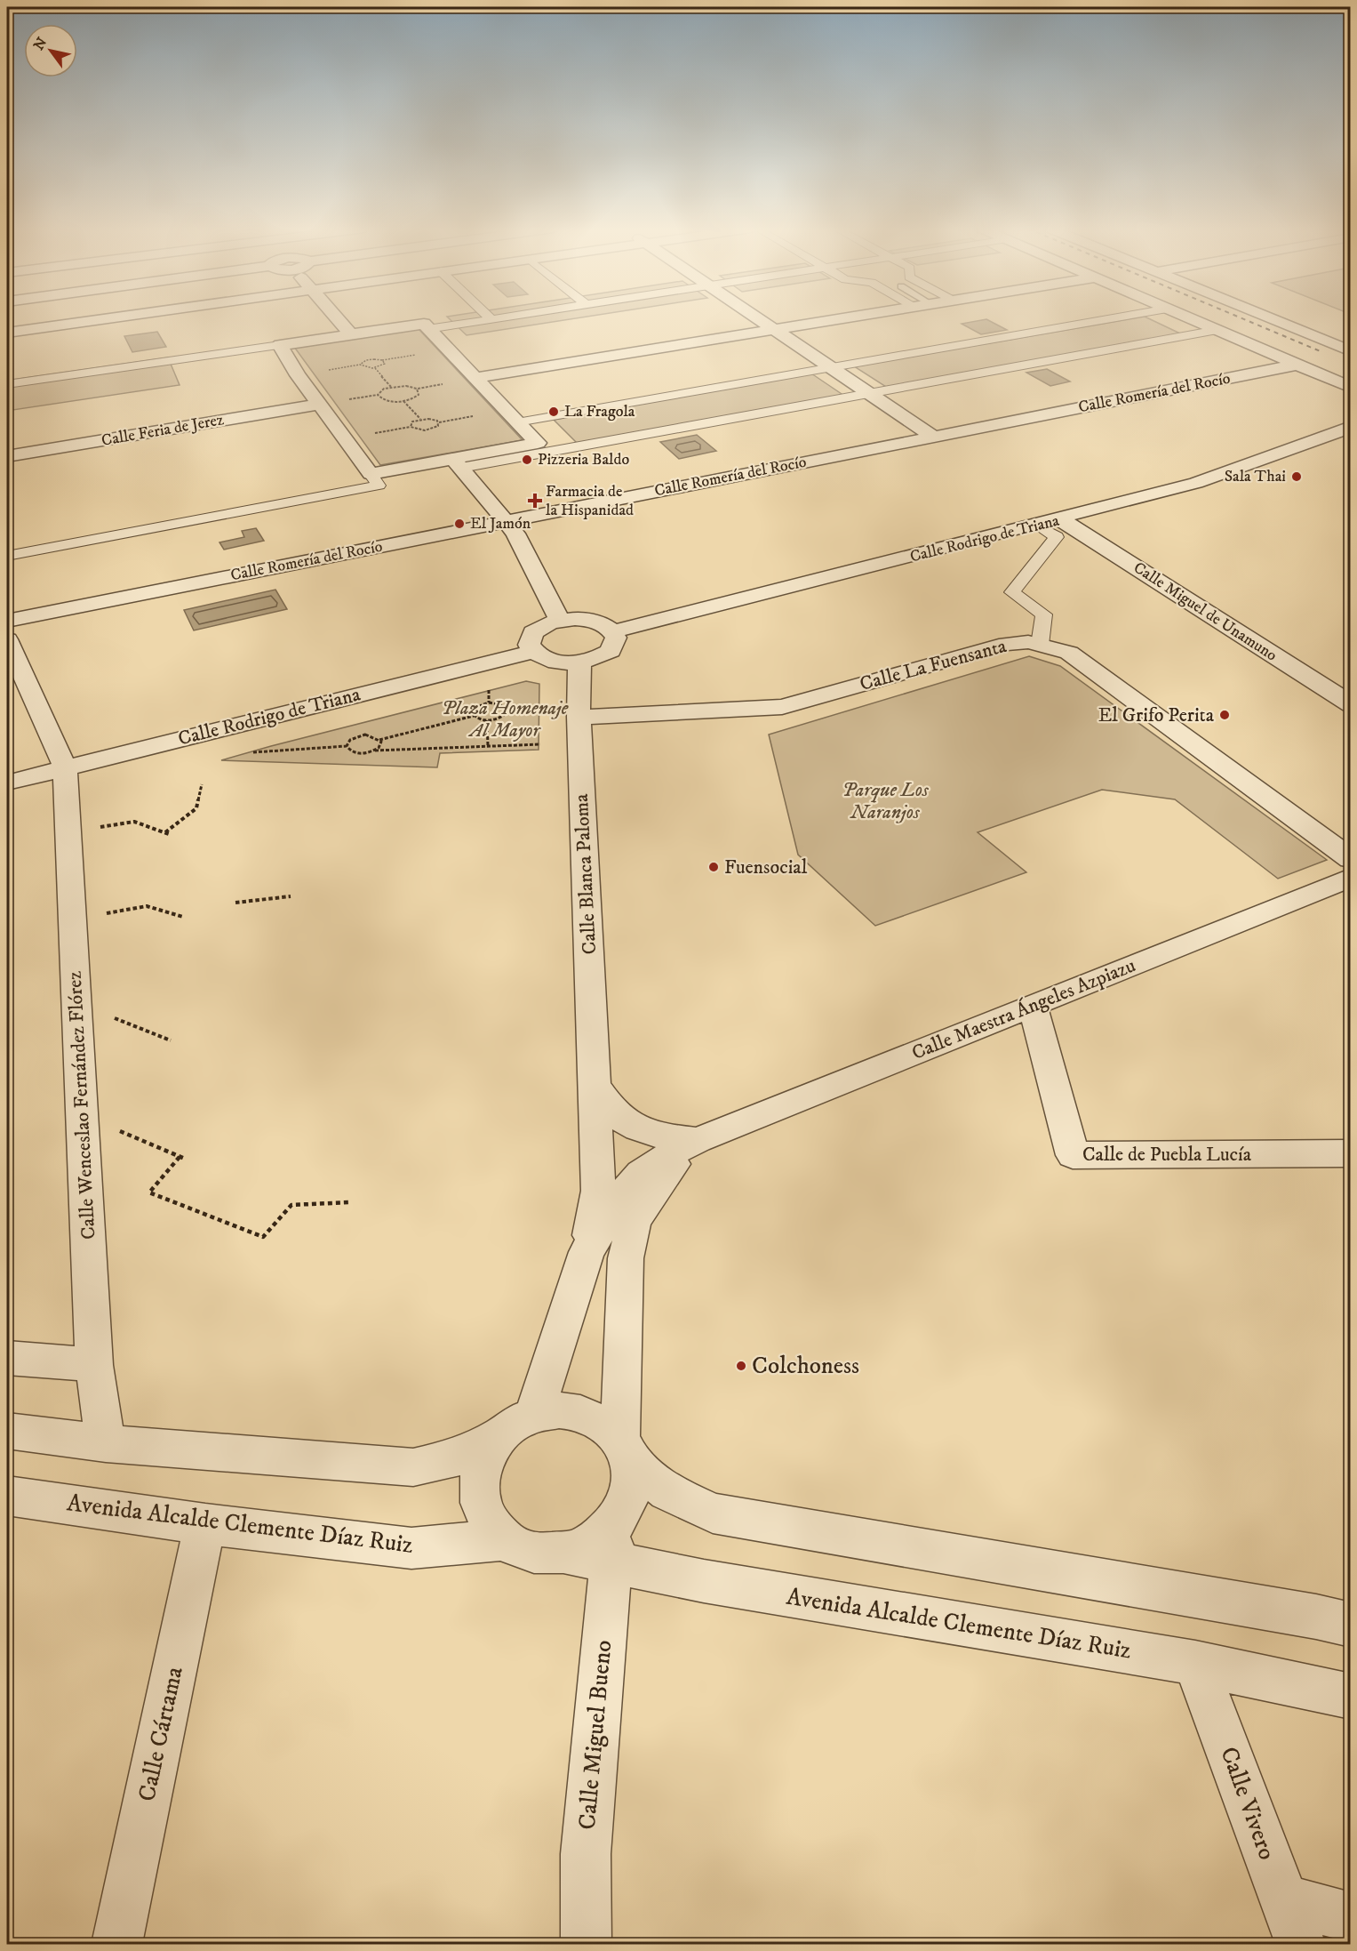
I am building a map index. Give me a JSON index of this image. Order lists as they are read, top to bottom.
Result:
{
  "streets": {
    "street": [
      "Calle Romería del Rocío",
      "Calle Feria de Jerez",
      "Calle Rodrigo de Triana",
      "Calle Miguel de Unamuno",
      "Calle La Fuensanta",
      "Calle Blanca Paloma",
      "Calle Maestra Ángeles Azpiazu",
      "Calle Wenceslao Fernández Flórez",
      "Calle de Puebla Lucía",
      "Avenida Alcalde Clemente Díaz Ruiz",
      "Calle Cártama",
      "Calle Miguel Bueno",
      "Calle Vivero"
    ]
  },
  "crossings": [
    ["Calle Rodrigo de Triana", "Calle Miguel de Unamuno"],
    ["Calle Rodrigo de Triana", "Calle Wenceslao Fernández Flórez"],
    ["Calle La Fuensanta", "Calle Blanca Paloma"],
    ["Calle Blanca Paloma", "Calle Maestra Ángeles Azpiazu"],
    ["Calle Maestra Ángeles Azpiazu", "Calle de Puebla Lucía"],
    ["Calle Maestra Ángeles Azpiazu", "Avenida Alcalde Clemente Díaz Ruiz"],
    ["Calle Maestra Ángeles Azpiazu", "Calle Miguel Bueno"],
    ["Avenida Alcalde Clemente Díaz Ruiz", "Calle Cártama"],
    ["Avenida Alcalde Clemente Díaz Ruiz", "Calle Miguel Bueno"],
    ["Avenida Alcalde Clemente Díaz Ruiz", "Calle Vivero"]
  ],
  "parks": ["Plaza Homenaje Al Mayor", "Parque Los Naranjos"],
  "places": {
    "other": [
      "La Fragola",
      "Pizzeria Baldo",
      "Sala Thai",
      "El Jamón",
      "El Grifo Perita",
      "Fuensocial",
      "Colchoness"
    ],
    "health": ["Farmacia de la Hispanidad"]
  },
  "north": "top left"
}
